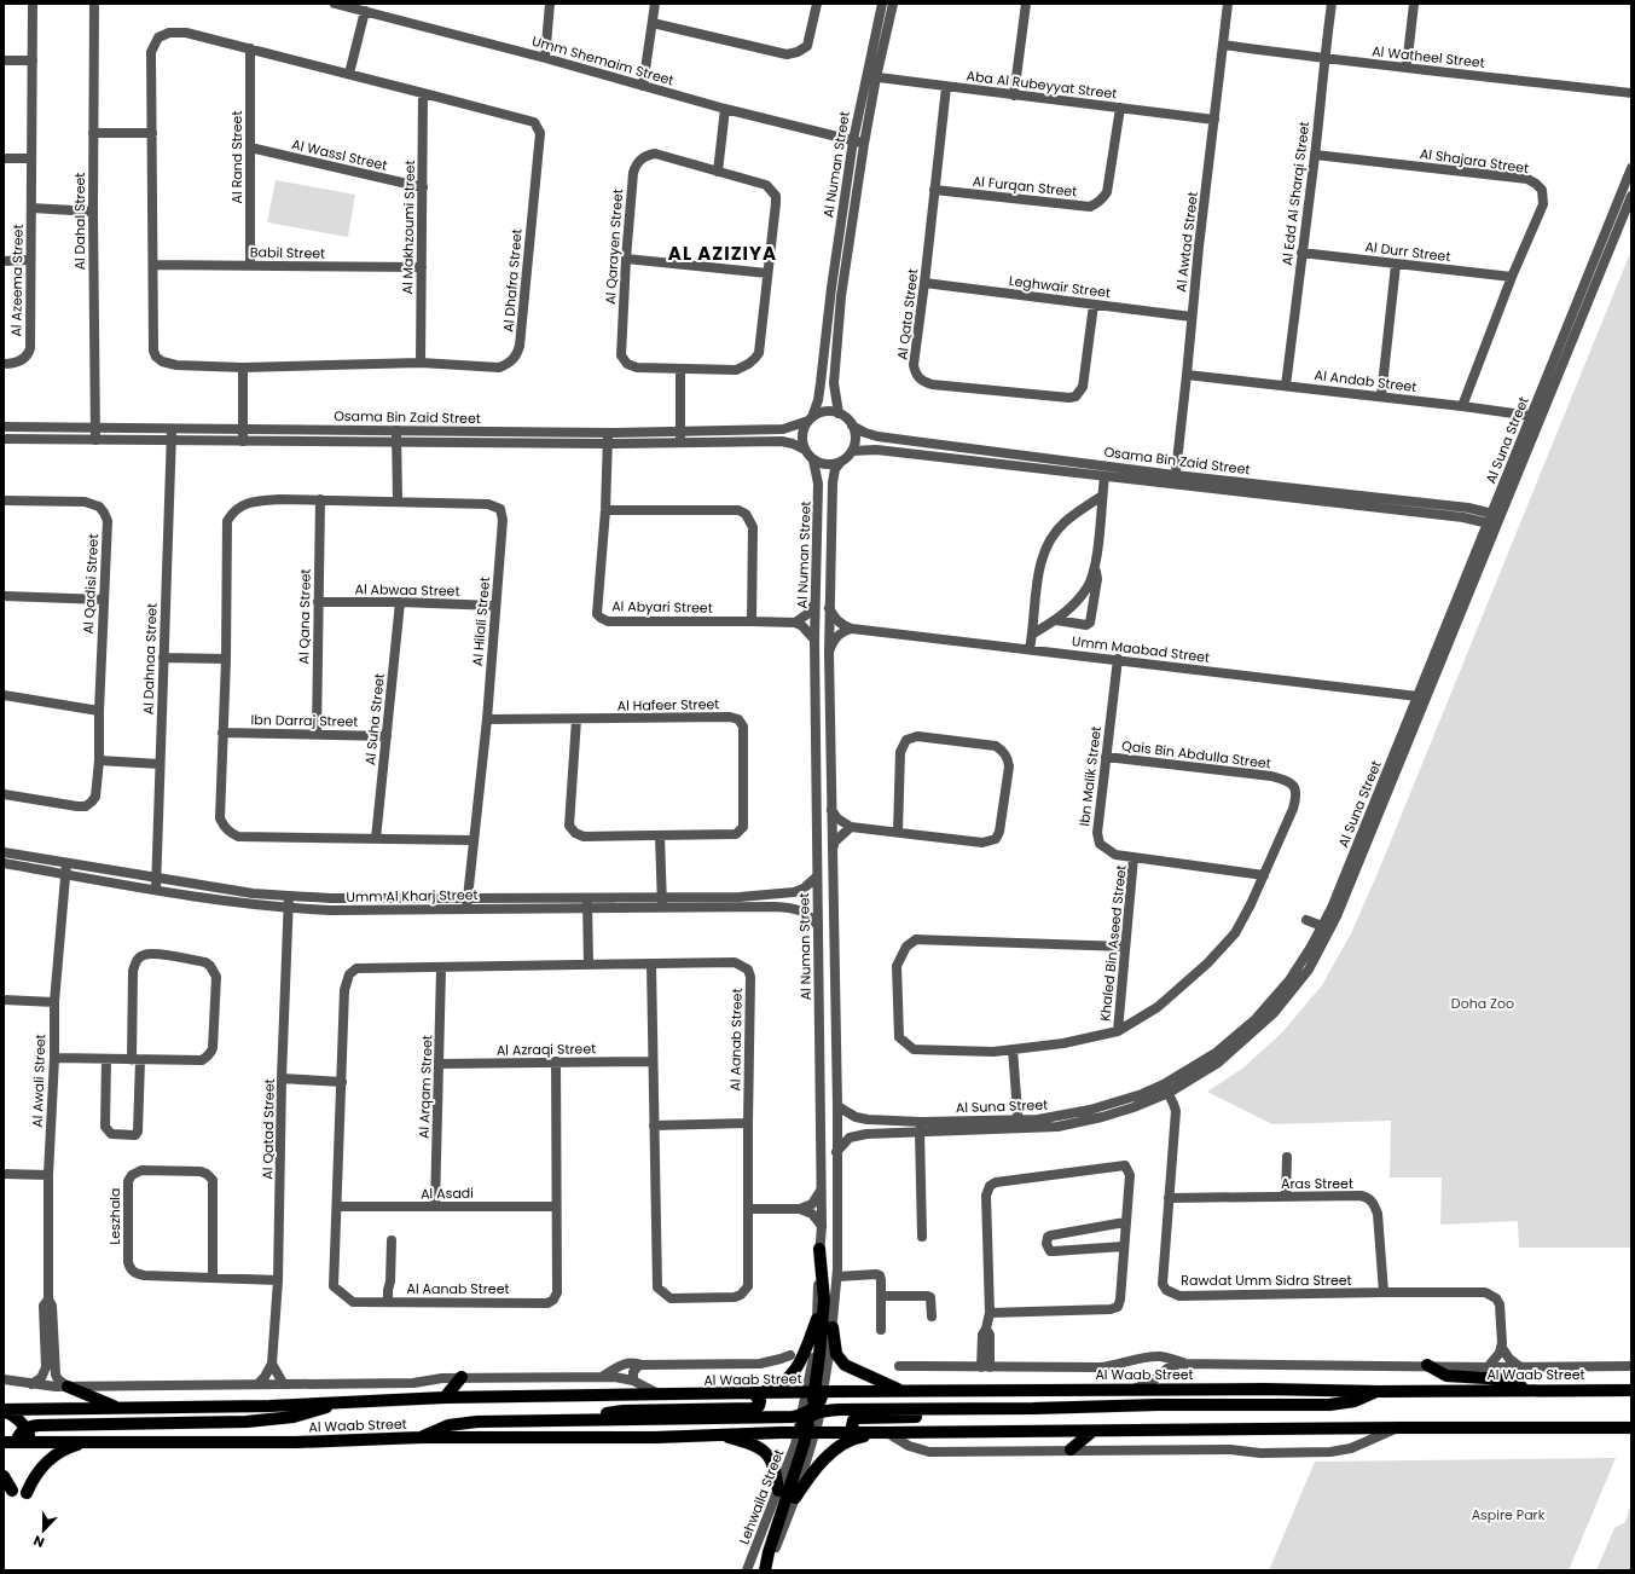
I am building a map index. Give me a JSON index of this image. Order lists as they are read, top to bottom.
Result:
{
  "streets": {
    "main road": ["Al Waab Street"],
    "street": [
      "Al Watheel Street",
      "Umm Shemaim Street",
      "Aba Al Rubeyyat Street",
      "Al Wassl Street",
      "Al Rand Street",
      "Al Shajara Street",
      "Al Numan Street",
      "Al Furqan Street",
      "Al Edd Al Sharqi Street",
      "Al Dahal Street",
      "Al Makhzoumi Street",
      "Al Awtad Street",
      "Al Qarayen Street",
      "Al Durr Street",
      "Babil Street",
      "Al Azeema Street",
      "Al Dhafra Street",
      "Leghwair Street",
      "Al Qata Street",
      "Al Andab Street",
      "Osama Bin Zaid Street",
      "Al Suna Street",
      "Al Qadisi Street",
      "Al Abwaa Street",
      "Al Abyari Street",
      "Al Qana Street",
      "Al Hilali Street",
      "Umm Maabad Street",
      "Al Dahnaa Street",
      "Al Hafeer Street",
      "Al Suha Street",
      "Ibn Darraj Street",
      "Qais Bin Abdulla Street",
      "Ibn Malik Street",
      "Umm Al Kharj Street",
      "Khaled Bin Aseed Street",
      "Al Aanab Street",
      "Al Azraqi Street",
      "Al Awali Street",
      "Al Arqam Street",
      "Al Qatad Street",
      "Aras Street",
      "Al Asadi",
      "Leszhala",
      "Rawdat Umm Sidra Street",
      "Lehwaila Street"
    ]
  },
  "crossings": [
    ["Al Watheel Street", "Al Edd Al Sharqi Street"],
    ["Al Watheel Street", "Al Awtad Street"],
    ["Umm Shemaim Street", "Al Numan Street"],
    ["Aba Al Rubeyyat Street", "Al Numan Street"],
    ["Aba Al Rubeyyat Street", "Al Furqan Street"],
    ["Aba Al Rubeyyat Street", "Al Awtad Street"],
    ["Aba Al Rubeyyat Street", "Al Qata Street"],
    ["Al Wassl Street", "Al Rand Street"],
    ["Al Wassl Street", "Al Makhzoumi Street"],
    ["Al Rand Street", "Babil Street"],
    ["Al Rand Street", "Al Dhafra Street"],
    ["Al Shajara Street", "Al Edd Al Sharqi Street"],
    ["Al Shajara Street", "Al Durr Street"],
    ["Al Shajara Street", "Al Andab Street"],
    ["Al Numan Street", "Osama Bin Zaid Street"],
    ["Al Numan Street", "Al Suna Street"],
    ["Al Numan Street", "Umm Maabad Street"],
    ["Al Numan Street", "Umm Al Kharj Street"],
    ["Al Numan Street", "Al Waab Street"],
    ["Al Furqan Street", "Al Qata Street"],
    ["Al Edd Al Sharqi Street", "Al Durr Street"],
    ["Al Edd Al Sharqi Street", "Al Andab Street"],
    ["Al Dahal Street", "Al Azeema Street"],
    ["Al Dahal Street", "Osama Bin Zaid Street"],
    ["Al Makhzoumi Street", "Babil Street"],
    ["Al Makhzoumi Street", "Al Dhafra Street"],
    ["Al Awtad Street", "Leghwair Street"],
    ["Al Awtad Street", "Al Andab Street"],
    ["Al Awtad Street", "Osama Bin Zaid Street"],
    ["Babil Street", "Al Dhafra Street"],
    ["Leghwair Street", "Al Qata Street"],
    ["Al Andab Street", "Al Suna Street"],
    ["Osama Bin Zaid Street", "Al Suna Street"],
    ["Osama Bin Zaid Street", "Al Abyari Street"],
    ["Osama Bin Zaid Street", "Al Dahnaa Street"],
    ["Al Suna Street", "Umm Maabad Street"],
    ["Al Suna Street", "Rawdat Umm Sidra Street"],
    ["Al Abwaa Street", "Al Qana Street"],
    ["Al Abwaa Street", "Al Hilali Street"],
    ["Al Abwaa Street", "Al Suha Street"],
    ["Al Qana Street", "Al Hilali Street"],
    ["Al Qana Street", "Ibn Darraj Street"],
    ["Al Hilali Street", "Al Hafeer Street"],
    ["Al Hilali Street", "Al Suha Street"],
    ["Al Hilali Street", "Ibn Darraj Street"],
    ["Al Hilali Street", "Umm Al Kharj Street"],
    ["Umm Maabad Street", "Ibn Malik Street"],
    ["Al Dahnaa Street", "Umm Al Kharj Street"],
    ["Al Suha Street", "Ibn Darraj Street"],
    ["Qais Bin Abdulla Street", "Ibn Malik Street"],
    ["Qais Bin Abdulla Street", "Khaled Bin Aseed Street"],
    ["Ibn Malik Street", "Khaled Bin Aseed Street"],
    ["Umm Al Kharj Street", "Al Awali Street"],
    ["Umm Al Kharj Street", "Al Qatad Street"],
    ["Al Aanab Street", "Al Azraqi Street"],
    ["Al Aanab Street", "Al Arqam Street"],
    ["Al Aanab Street", "Al Asadi"],
    ["Al Azraqi Street", "Al Arqam Street"],
    ["Al Awali Street", "Al Waab Street"],
    ["Al Arqam Street", "Al Asadi"],
    ["Al Qatad Street", "Leszhala"],
    ["Aras Street", "Rawdat Umm Sidra Street"],
    ["Al Waab Street", "Lehwaila Street"]
  ],
  "districts": ["AL AZIZIYA"],
  "parks": ["Doha Zoo", "Aspire Park"],
  "north": "bottom"
}
